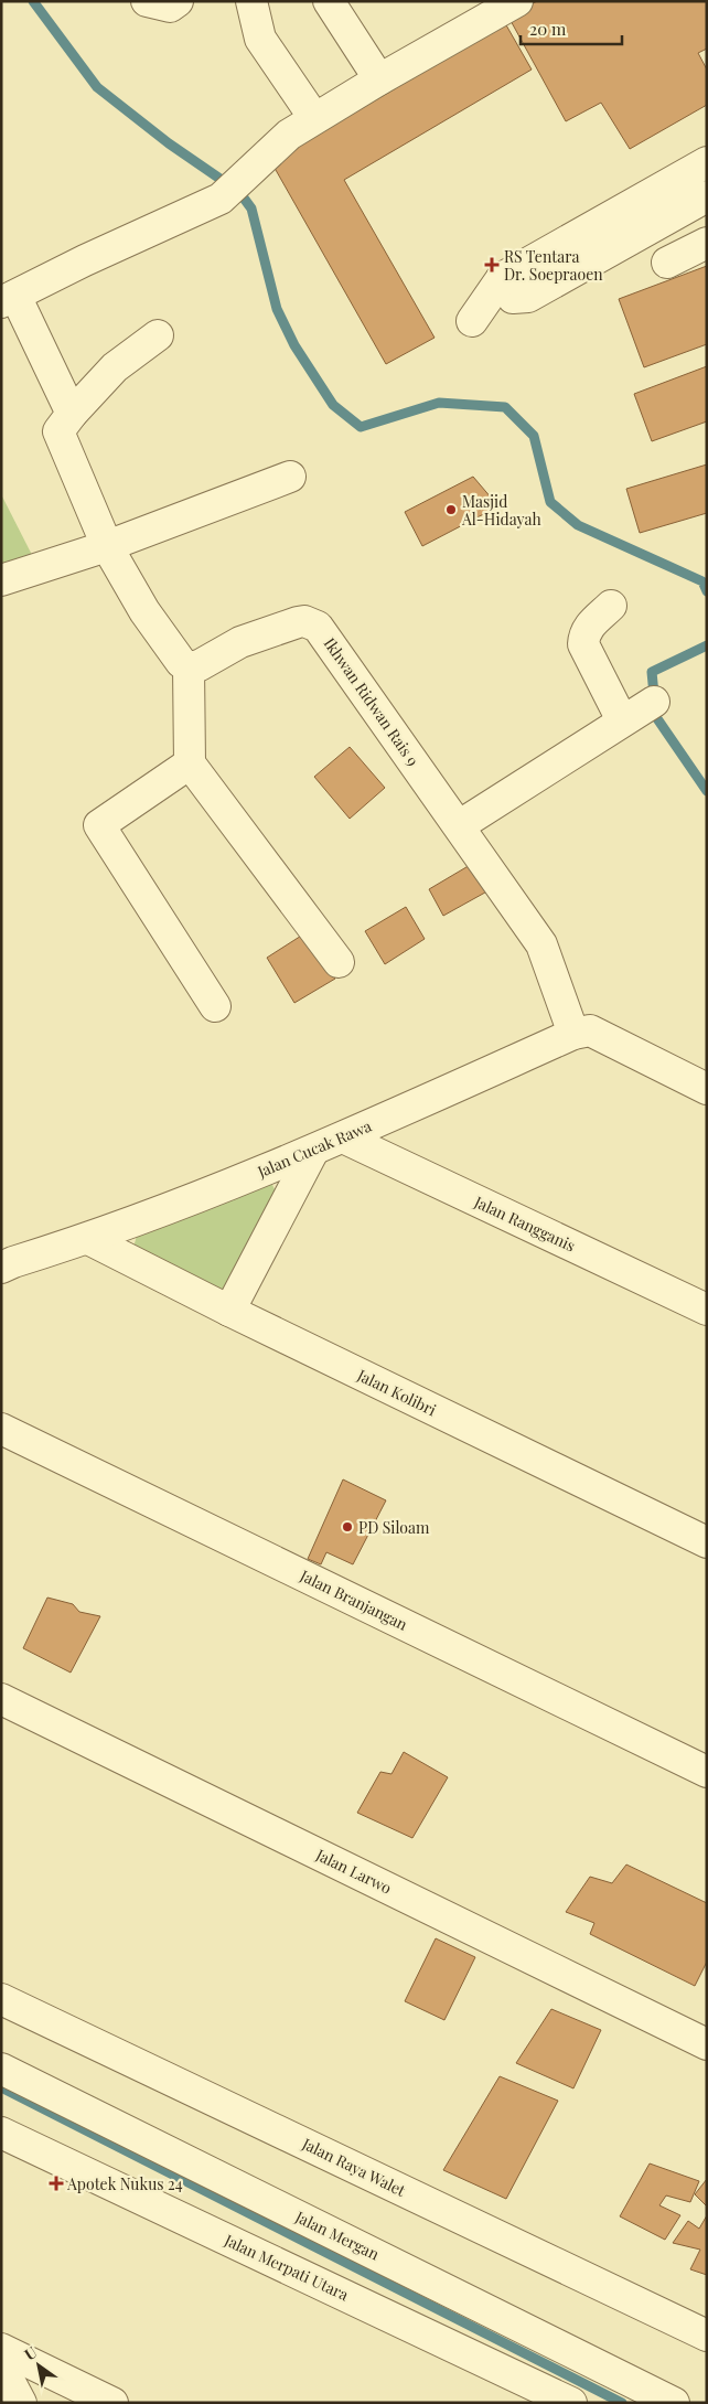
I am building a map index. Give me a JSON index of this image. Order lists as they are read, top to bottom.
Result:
{
  "streets": {
    "street": [
      "Ikhwan Ridwan Rais 9",
      "Jalan Cucak Rawa",
      "Jalan Rangganis",
      "Jalan Kolibri",
      "Jalan Branjangan",
      "Jalan Larwo",
      "Jalan Raya Walet",
      "Jalan Mergan",
      "Jalan Merpati Utara"
    ]
  },
  "crossings": [
    ["Ikhwan Ridwan Rais 9", "Jalan Cucak Rawa"],
    ["Jalan Cucak Rawa", "Jalan Rangganis"],
    ["Jalan Cucak Rawa", "Jalan Kolibri"]
  ],
  "places": {
    "health": ["RS Tentara Dr. Soepraoen", "Apotek Nukus 24"],
    "other": ["Masjid Al-Hidayah", "PD Siloam"]
  },
  "scale_bar": "20 m",
  "north": "top left"
}
